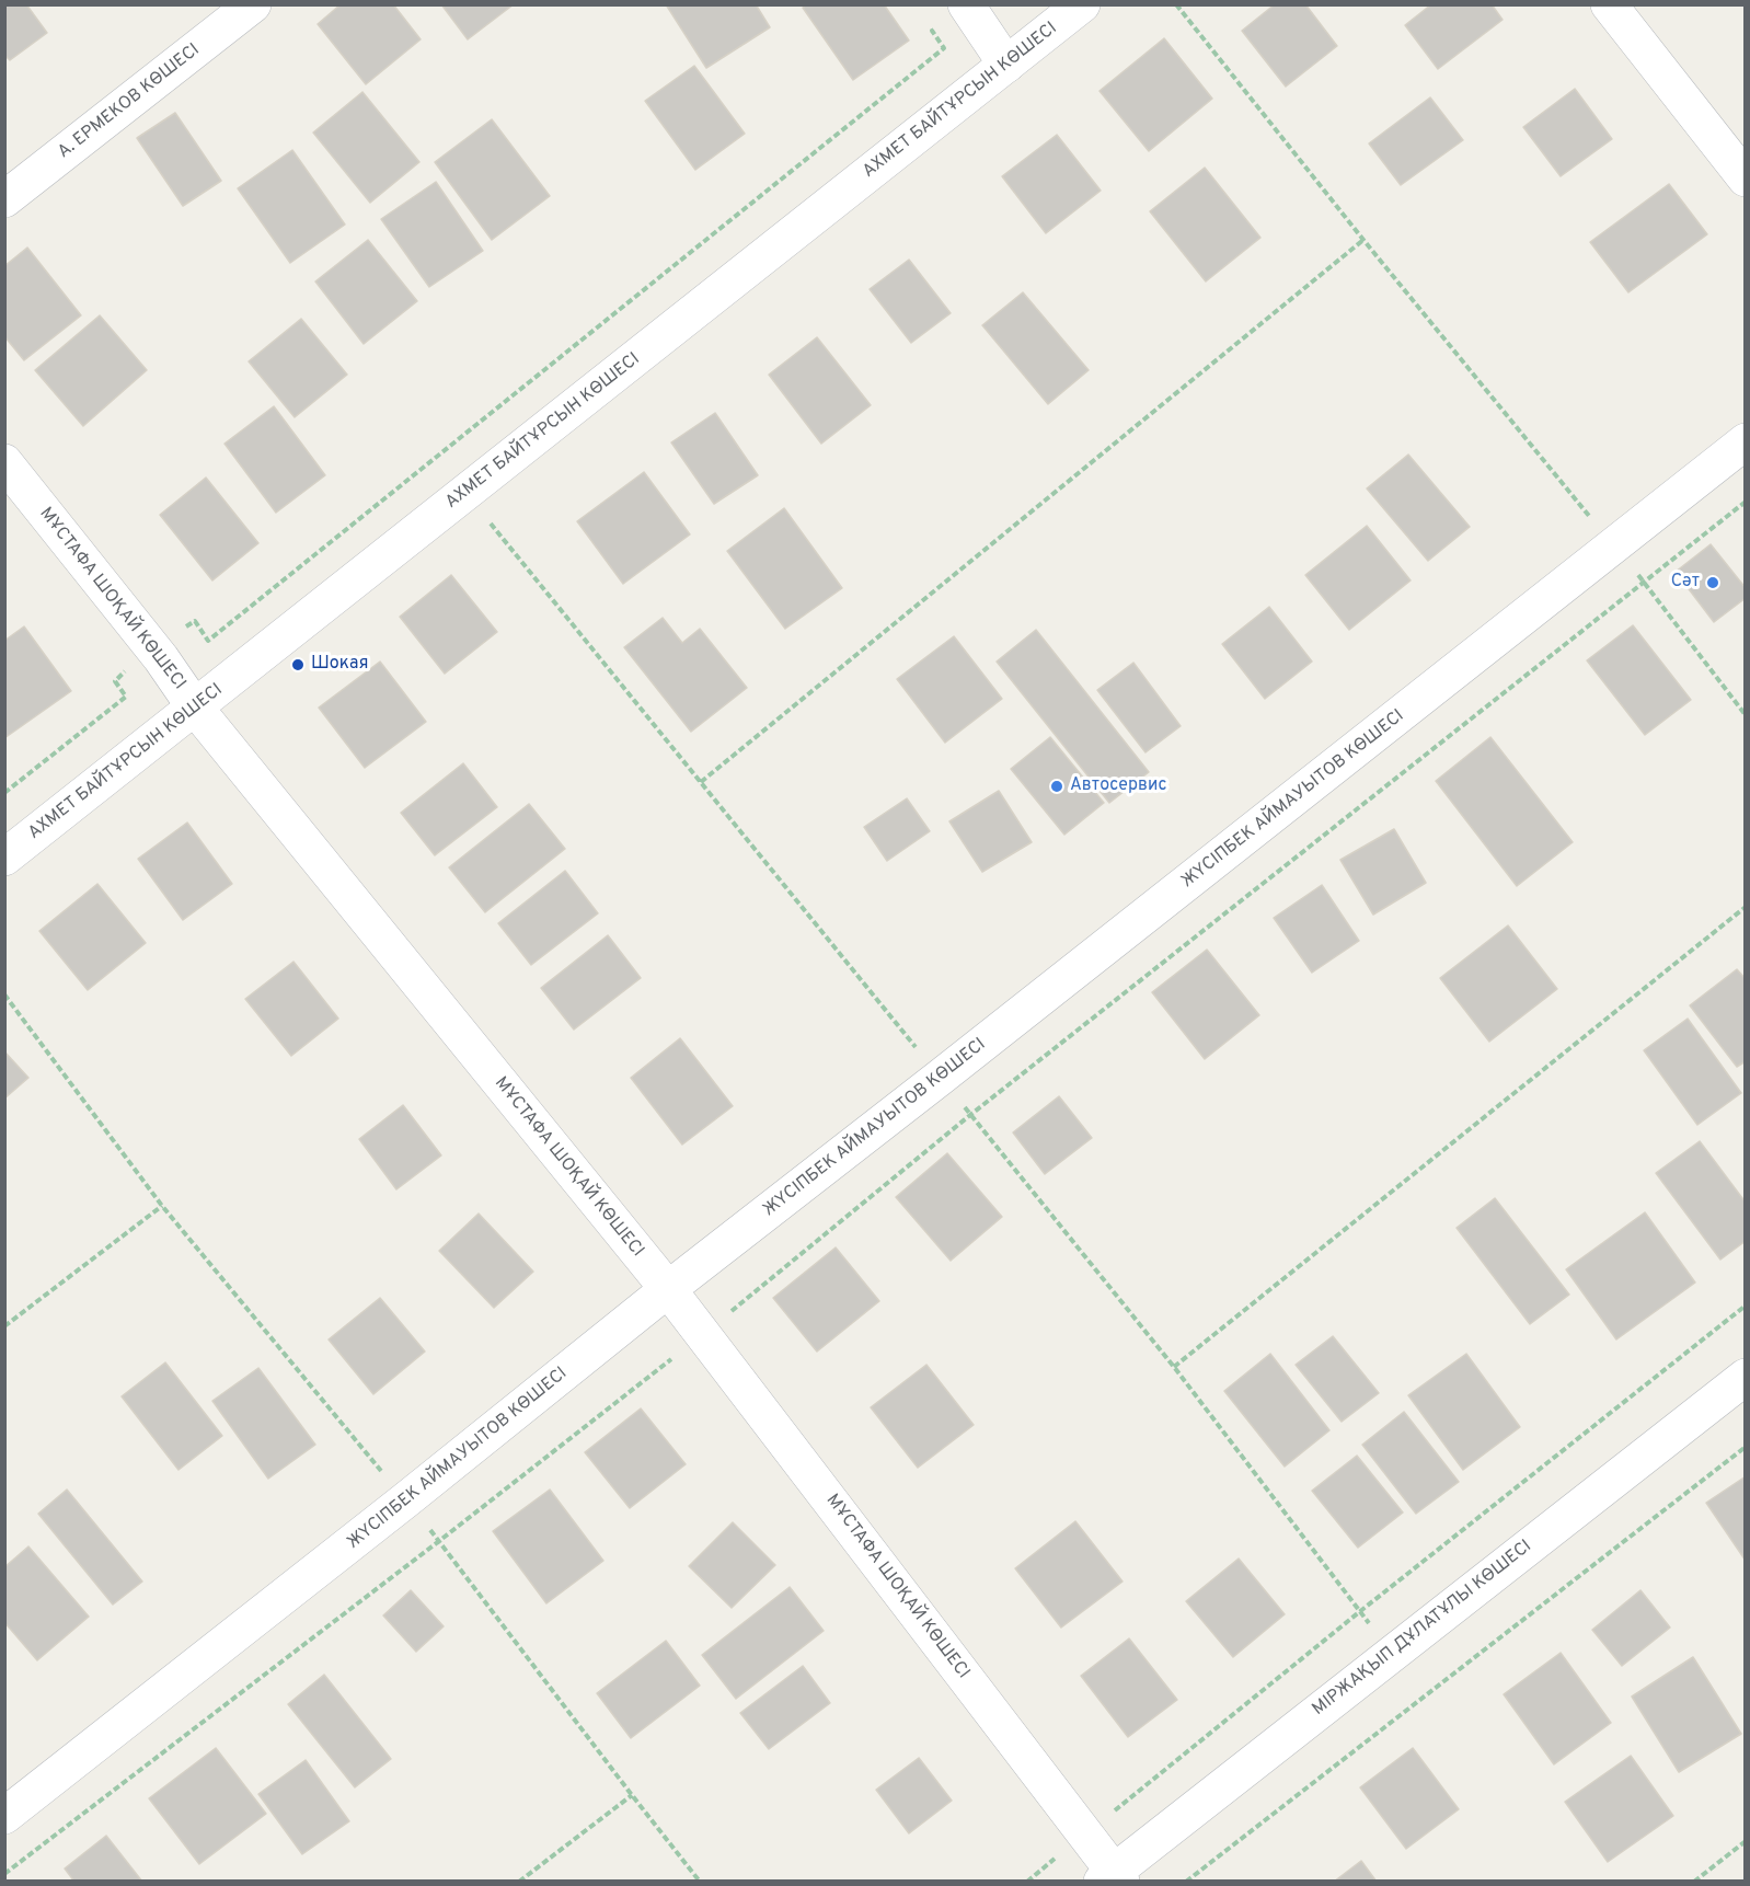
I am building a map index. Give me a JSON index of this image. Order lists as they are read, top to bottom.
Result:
{
  "streets": {
    "street": [
      "АХМЕТ БАЙТҰРСЫН КӨШЕСІ",
      "А. ЕРМЕКОВ КӨШЕСІ",
      "МҰСТАФА ШОҚАЙ КӨШЕСІ",
      "ЖҮСІПБЕК АЙМАУЫТОВ КӨШЕСІ",
      "МІРЖАҚЫП ДҰЛАТҰЛЫ КӨШЕСІ"
    ]
  },
  "crossings": [
    ["АХМЕТ БАЙТҰРСЫН КӨШЕСІ", "МҰСТАФА ШОҚАЙ КӨШЕСІ"],
    ["МҰСТАФА ШОҚАЙ КӨШЕСІ", "ЖҮСІПБЕК АЙМАУЫТОВ КӨШЕСІ"],
    ["МҰСТАФА ШОҚАЙ КӨШЕСІ", "МІРЖАҚЫП ДҰЛАТҰЛЫ КӨШЕСІ"]
  ],
  "places": ["Сәт", "Шокая", "Автосервис"]
}
